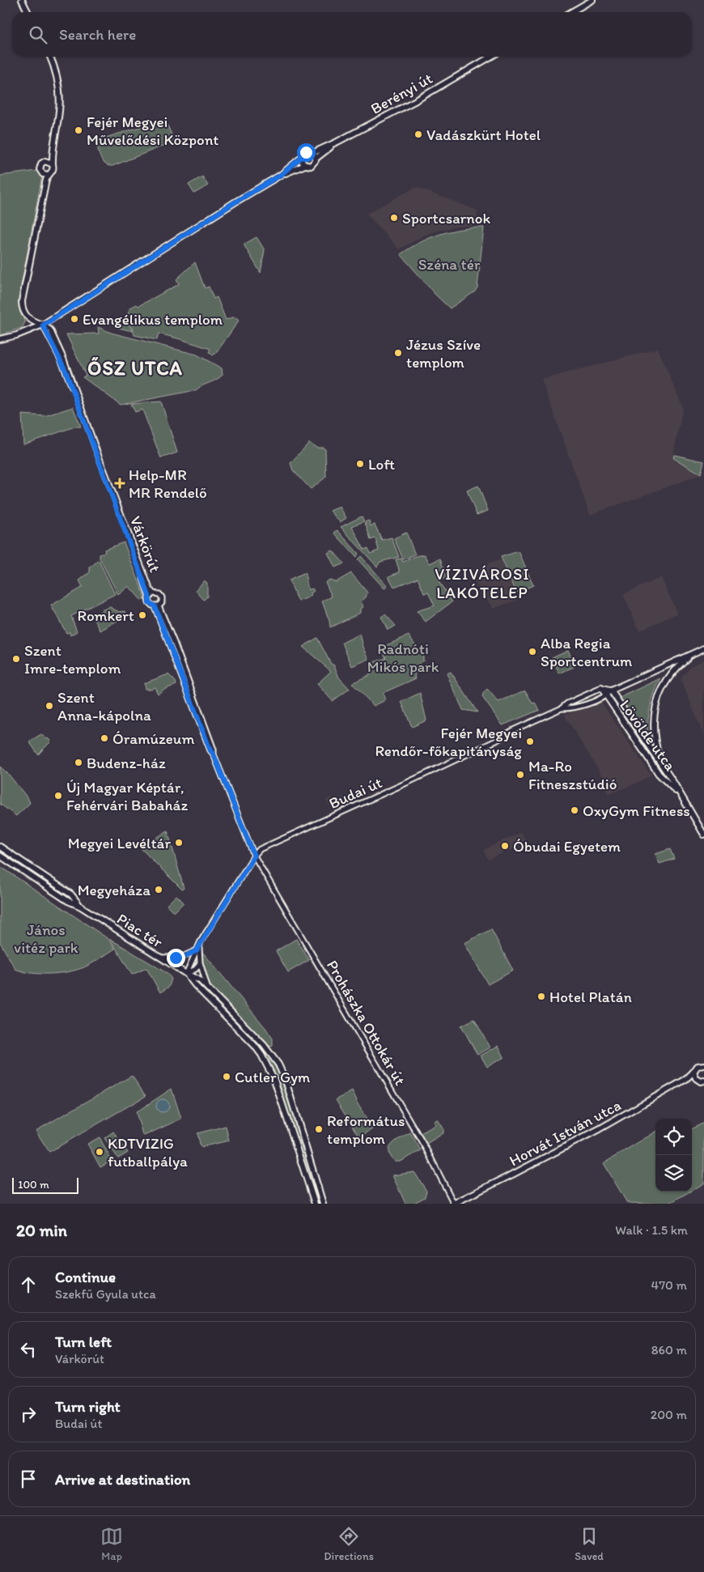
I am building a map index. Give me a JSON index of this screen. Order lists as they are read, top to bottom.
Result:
{
  "streets": {
    "main road": [
      "Berényi út",
      "Lövölde utca",
      "Piac tér",
      "Horvát István utca"
    ],
    "street": ["Várkörút", "Budai út", "Prohászka Ottokár út"]
  },
  "crossings": [
    ["Várkörút", "Budai út"],
    ["Várkörút", "Prohászka Ottokár út"],
    ["Lövölde utca", "Budai út"],
    ["Budai út", "Piac tér"],
    ["Budai út", "Prohászka Ottokár út"],
    ["Prohászka Ottokár út", "Horvát István utca"]
  ],
  "districts": ["ŐSZ UTCA", "VÍZIVÁROSI LAKÓTELEP"],
  "parks": ["Széna tér", "Radnóti Mikós park", "János vitéz park"],
  "places": {
    "other": [
      "Fejér Megyei Művelődési Központ",
      "Vadászkürt Hotel",
      "Sportcsarnok",
      "Evangélikus templom",
      "Jézus Szíve templom",
      "Loft",
      "Romkert",
      "Alba Regia Sportcentrum",
      "Szent Imre-templom",
      "Szent Anna-kápolna",
      "Óramúzeum",
      "Fejér Megyei Rendőr-főkapitányság",
      "Budenz-ház",
      "Ma-Ro Fitneszstúdió",
      "Új Magyar Képtár, Fehérvári Babaház",
      "OxyGym Fitness",
      "Megyei Levéltár",
      "Óbudai Egyetem",
      "Megyeháza",
      "Hotel Platán",
      "Cutler Gym",
      "Református templom",
      "KDTVIZIG futballpálya"
    ],
    "health": ["Help-MR MR Rendelő"]
  },
  "scale_bar": "100 m",
  "page": {
    "search": "Search here",
    "scale": "100 m",
    "heading": ["20 min", "Walk · 1.5 km"],
    "list": [
      ["Continue", "Szekfű Gyula utca", "470 m"],
      ["Turn left", "Várkörút", "860 m"],
      ["Turn right", "Budai út", "200 m"],
      "Arrive at destination"
    ],
    "nav": ["Map", "Directions", "Saved"]
  }
}
